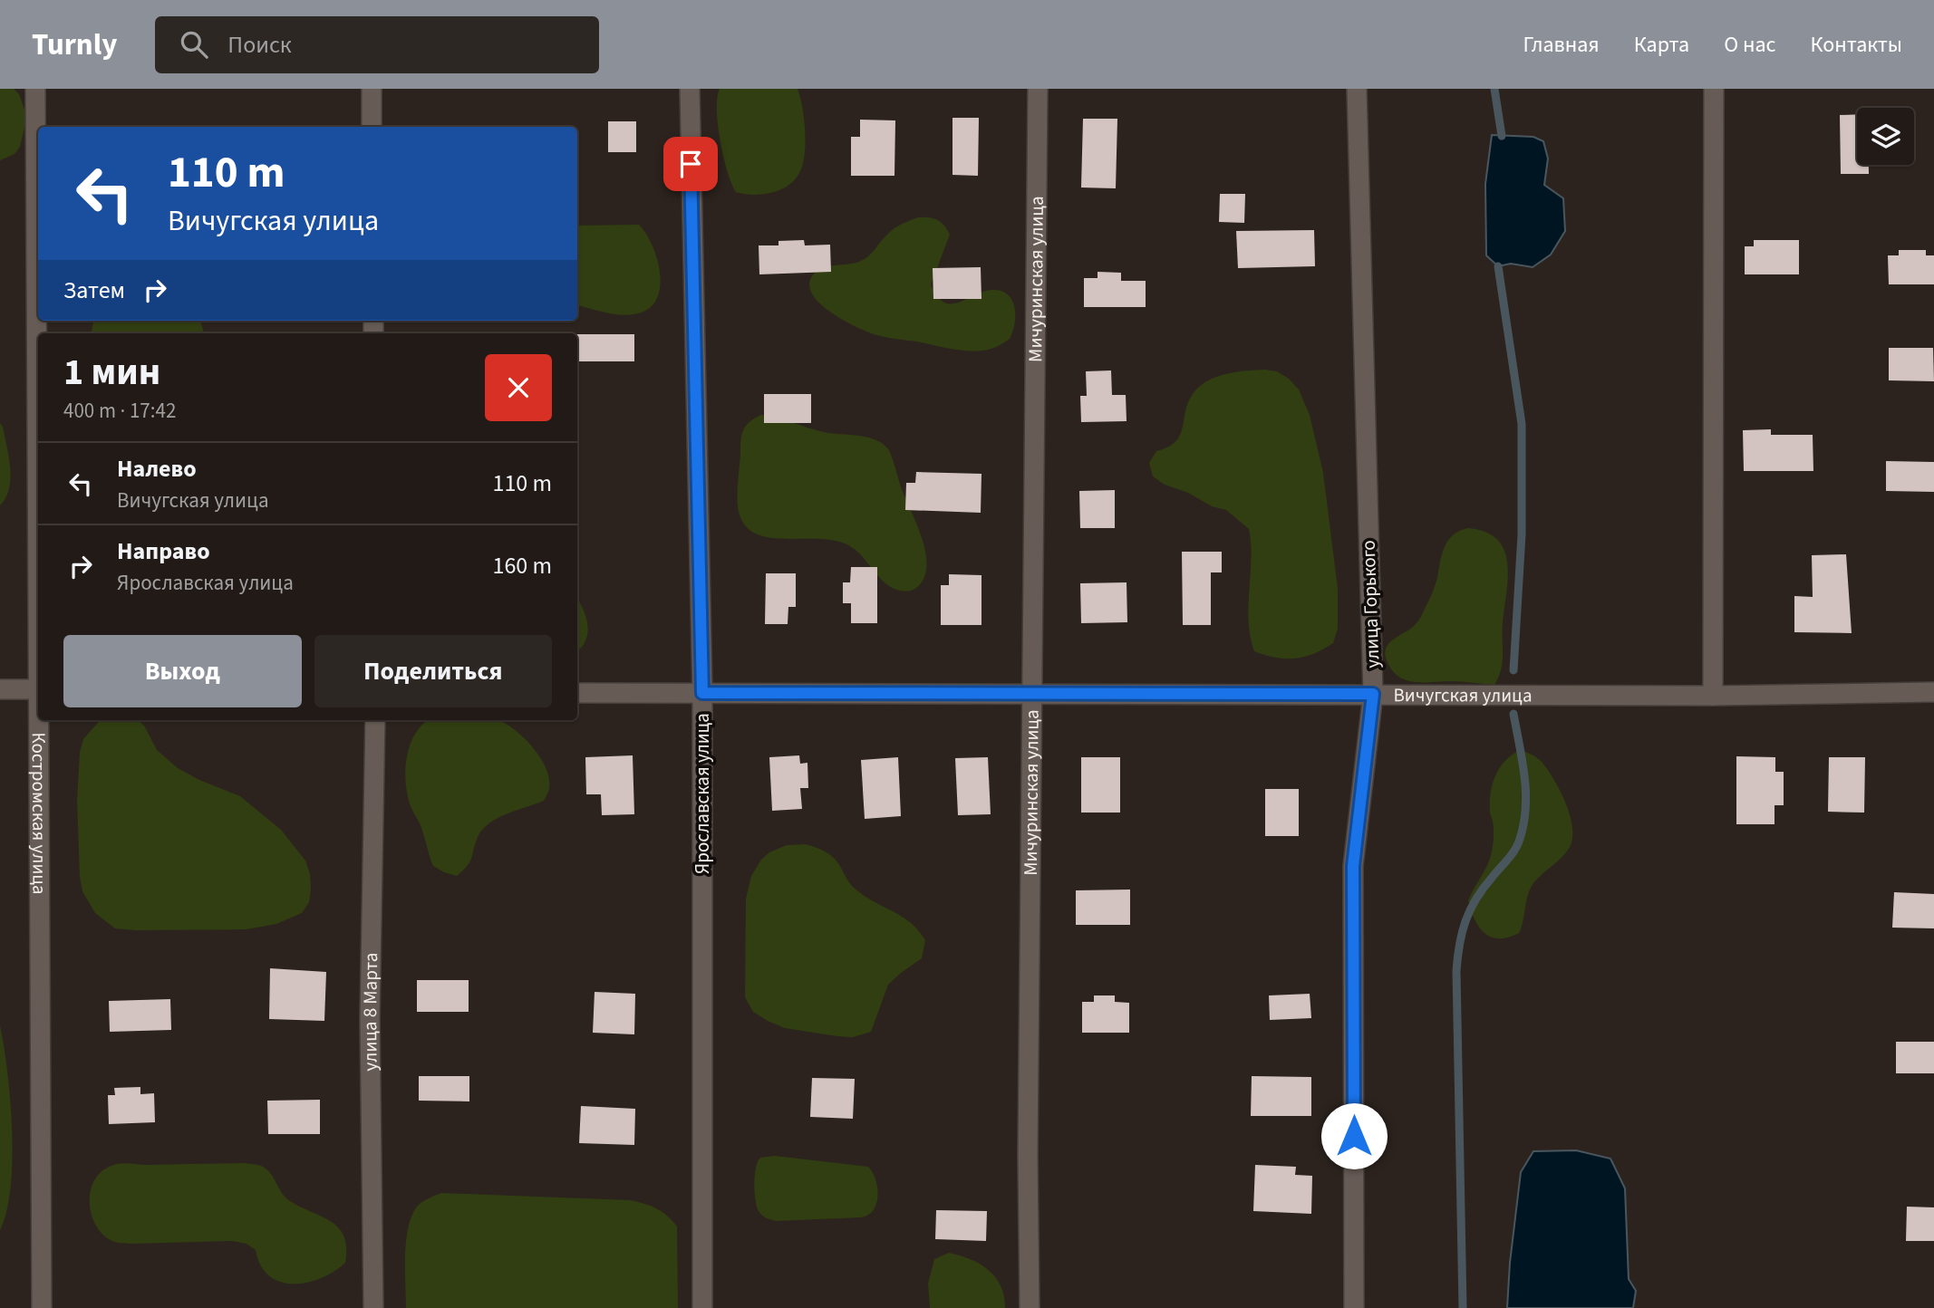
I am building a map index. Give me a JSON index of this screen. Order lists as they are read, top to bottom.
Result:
{
  "streets": {
    "street": [
      "Мичуринская улица",
      "улица Горького",
      "Вичугская улица",
      "Ярославская улица",
      "Костромская улица",
      "улица 8 Марта"
    ]
  },
  "crossings": [
    ["Мичуринская улица", "Вичугская улица"],
    ["улица Горького", "Вичугская улица"],
    ["Вичугская улица", "Ярославская улица"]
  ],
  "page": {
    "header": "Turnly",
    "search": "Поиск",
    "nav": [
      "Главная",
      "Карта",
      "О нас",
      "Контакты"
    ],
    "turn": ["110 m", "Вичугская улица"],
    "then": "Затем",
    "heading": ["1 мин", "400 m · 17:42"],
    "list": [
      {
        "name": "Налево",
        "note": "Вичугская улица",
        "value": "110 m"
      },
      {
        "name": "Направо",
        "note": "Ярославская улица",
        "value": "160 m"
      }
    ],
    "buttons": ["Выход", "Поделиться"]
  }
}
